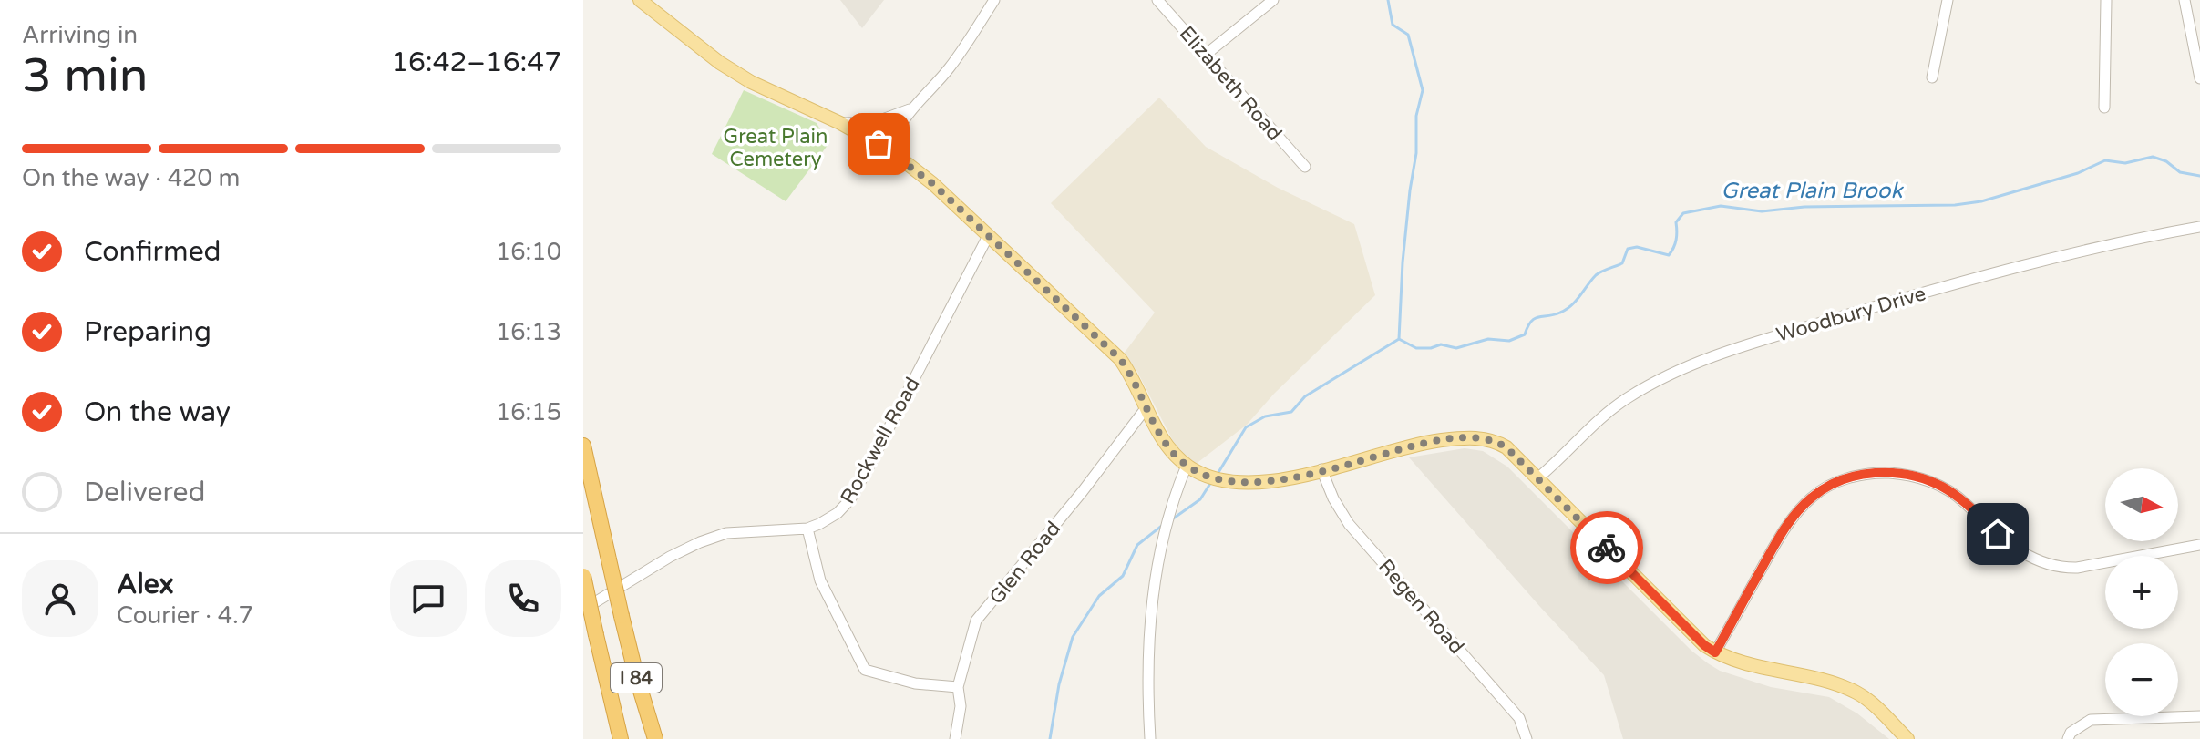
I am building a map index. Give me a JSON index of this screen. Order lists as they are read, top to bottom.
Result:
{
  "streets": {
    "highway": ["I 84"],
    "street": [
      "Elizabeth Road",
      "Woodbury Drive",
      "Rockwell Road",
      "Glen Road",
      "Regen Road"
    ]
  },
  "water": ["Great Plain Brook"],
  "parks": ["Great Plain Cemetery"],
  "north": "right",
  "page": {
    "heading": ["3 min", "Arriving in", "16:42–16:47"],
    "panel": ["Alex", "Courier · 4.7"],
    "bar": "On the way · 420 m",
    "list": [
      ["Confirmed", "16:10"],
      ["Preparing", "16:13"],
      ["On the way", "16:15"],
      "Delivered"
    ],
    "map_buttons": ["+", "−"]
  }
}
